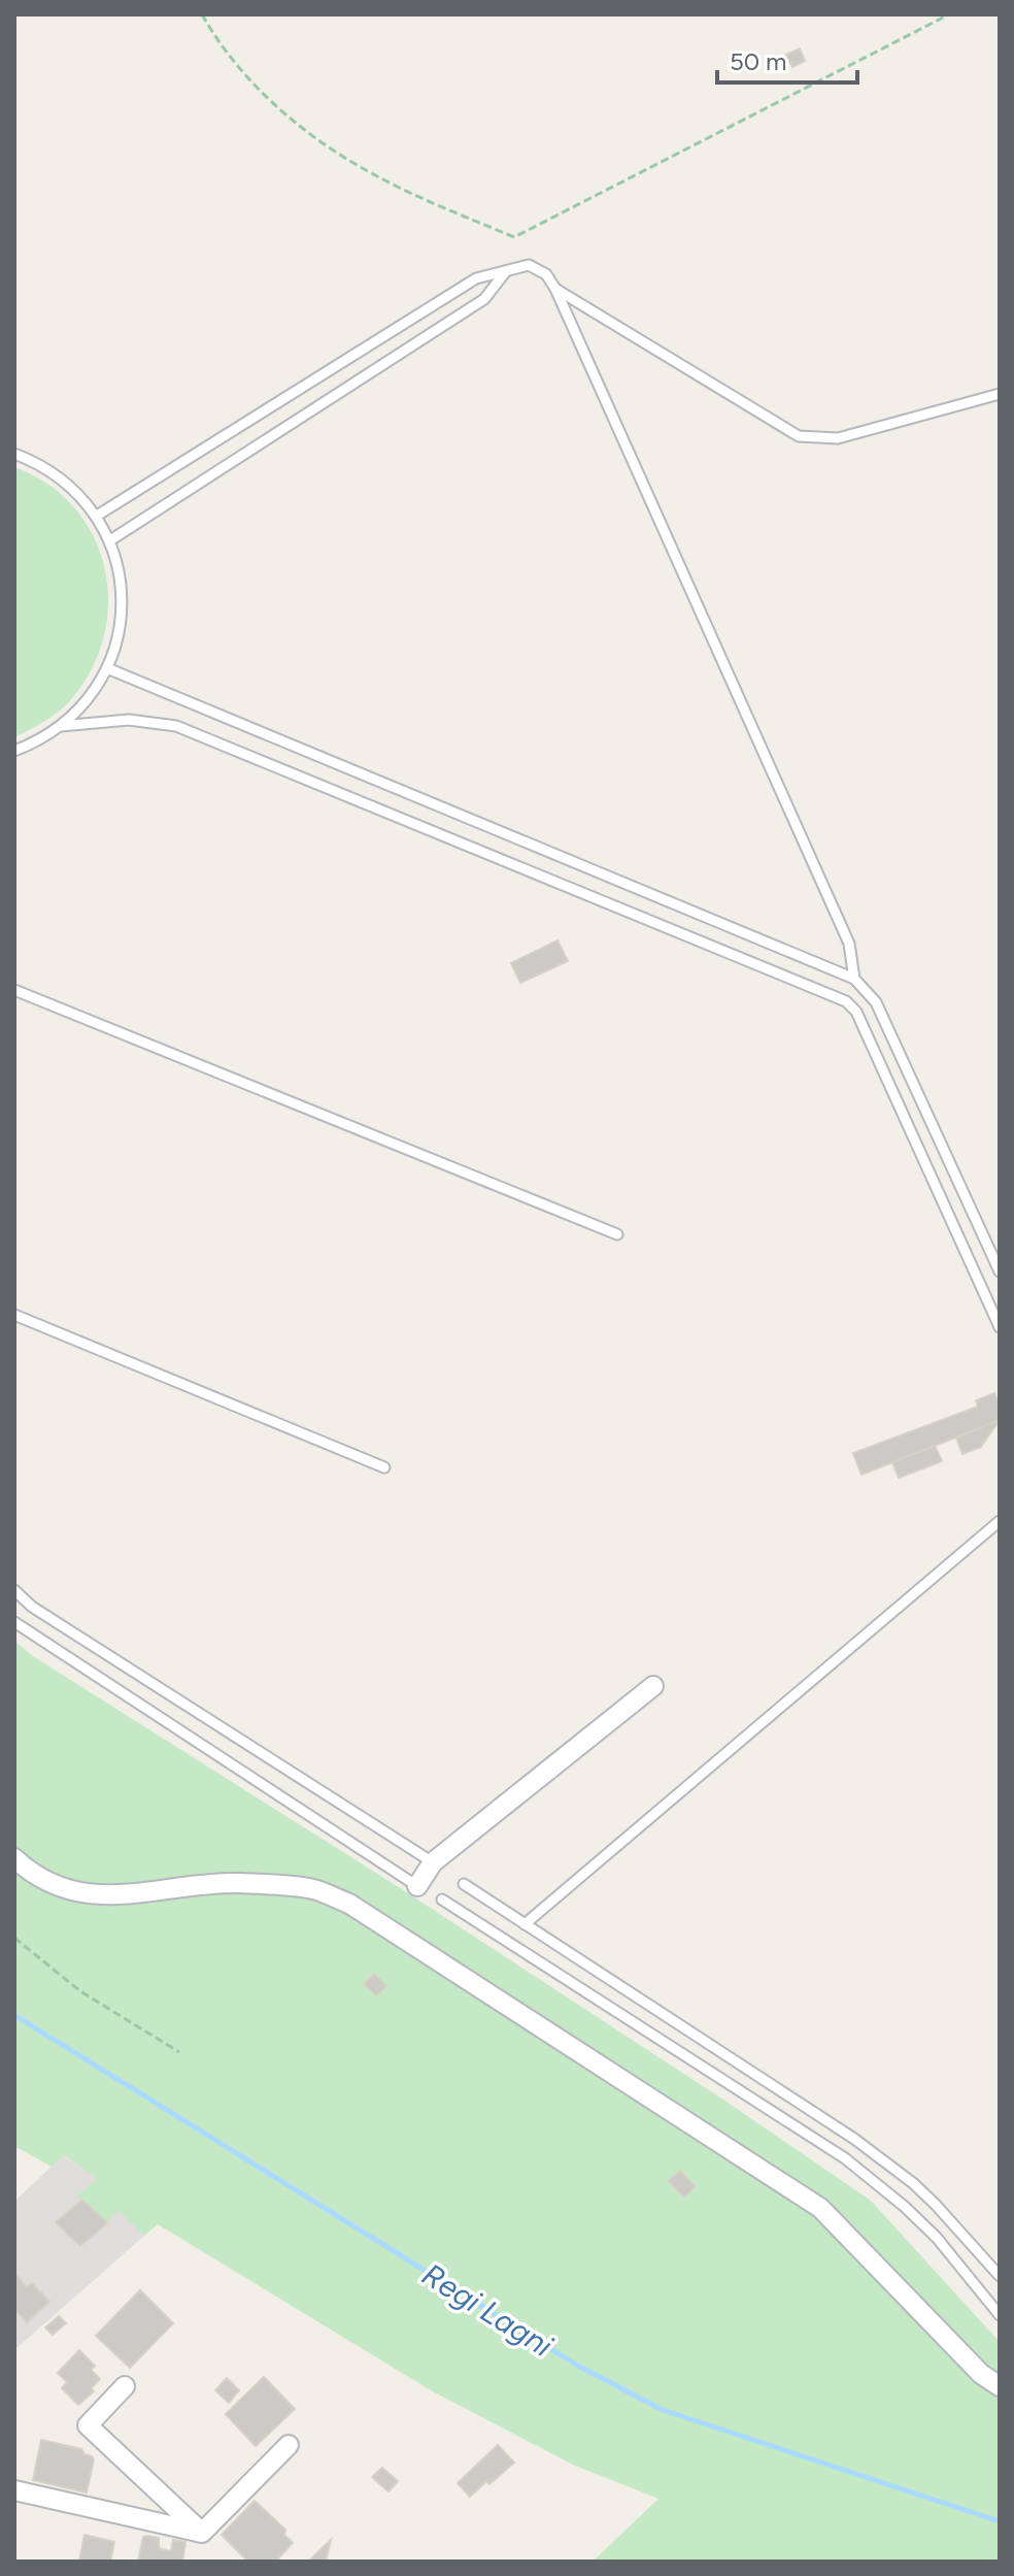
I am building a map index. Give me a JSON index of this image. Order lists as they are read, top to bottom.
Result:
{
  "water": ["Regi Lagni"],
  "scale_bar": "50 m"
}
